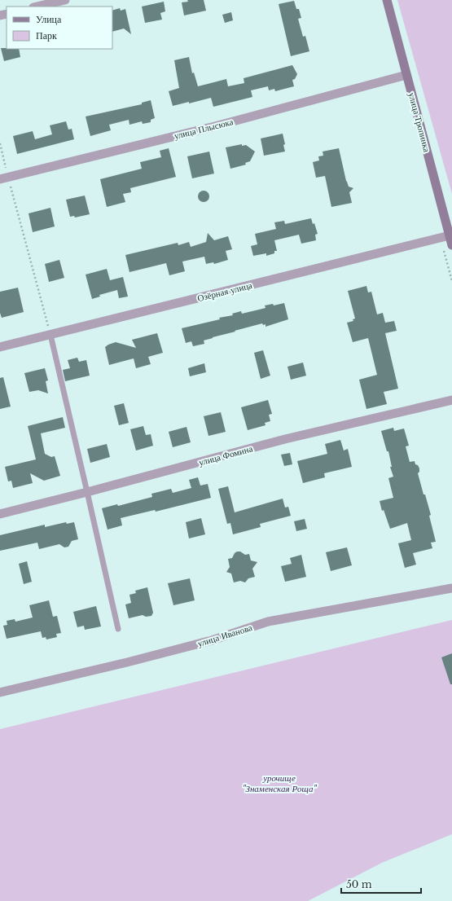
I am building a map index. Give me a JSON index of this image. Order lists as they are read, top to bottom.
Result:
{
  "streets": {
    "main road": ["улица Тропинка"],
    "street": [
      "улица Плысюка",
      "Озёрная улица",
      "улица Фомина",
      "улица Иванова"
    ]
  },
  "crossings": [
    ["улица Тропинка", "улица Плысюка"],
    ["улица Тропинка", "Озёрная улица"]
  ],
  "parks": ["урочище \"Знаменская Роща\""],
  "legend": ["Улица", "Парк"],
  "scale_bar": "50 m"
}
